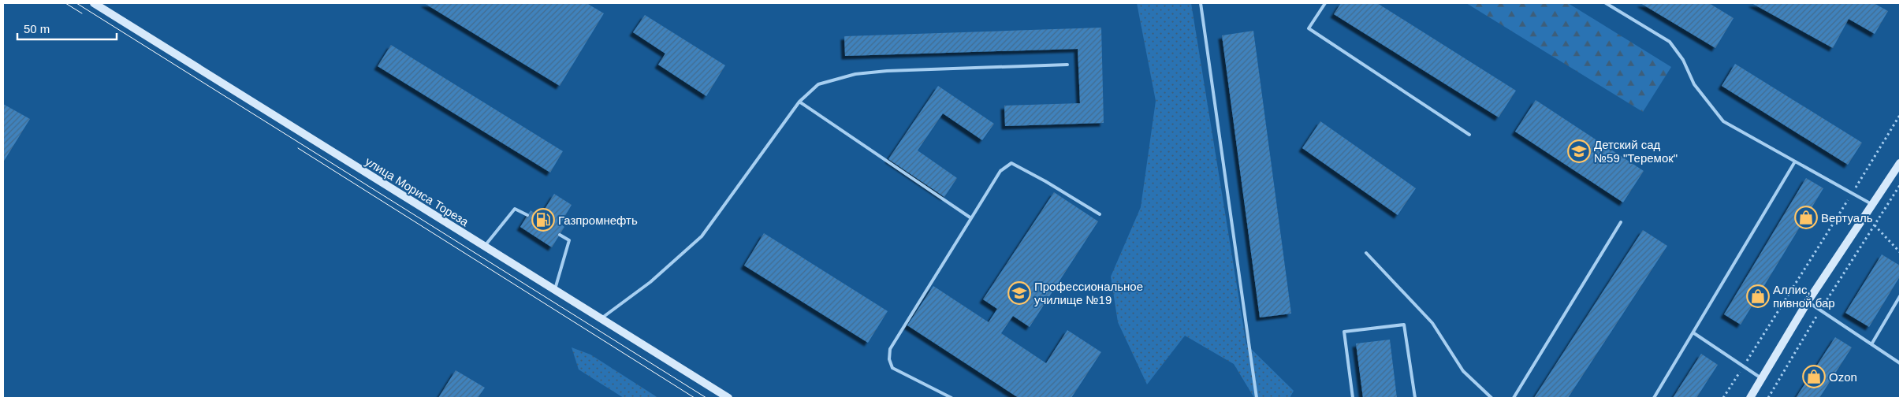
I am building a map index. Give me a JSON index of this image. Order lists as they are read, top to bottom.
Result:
{
  "streets": {
    "street": ["улица Мориса Тореза"]
  },
  "places": {
    "school or university": ["Детский сад №59 \"Теремок\"", "Профессиональное училище №19"],
    "shop": ["Вертуаль", "Аллис, пивной бар", "Ozon"],
    "fuel station": ["Газпромнефть"]
  },
  "scale_bar": "50 m"
}
